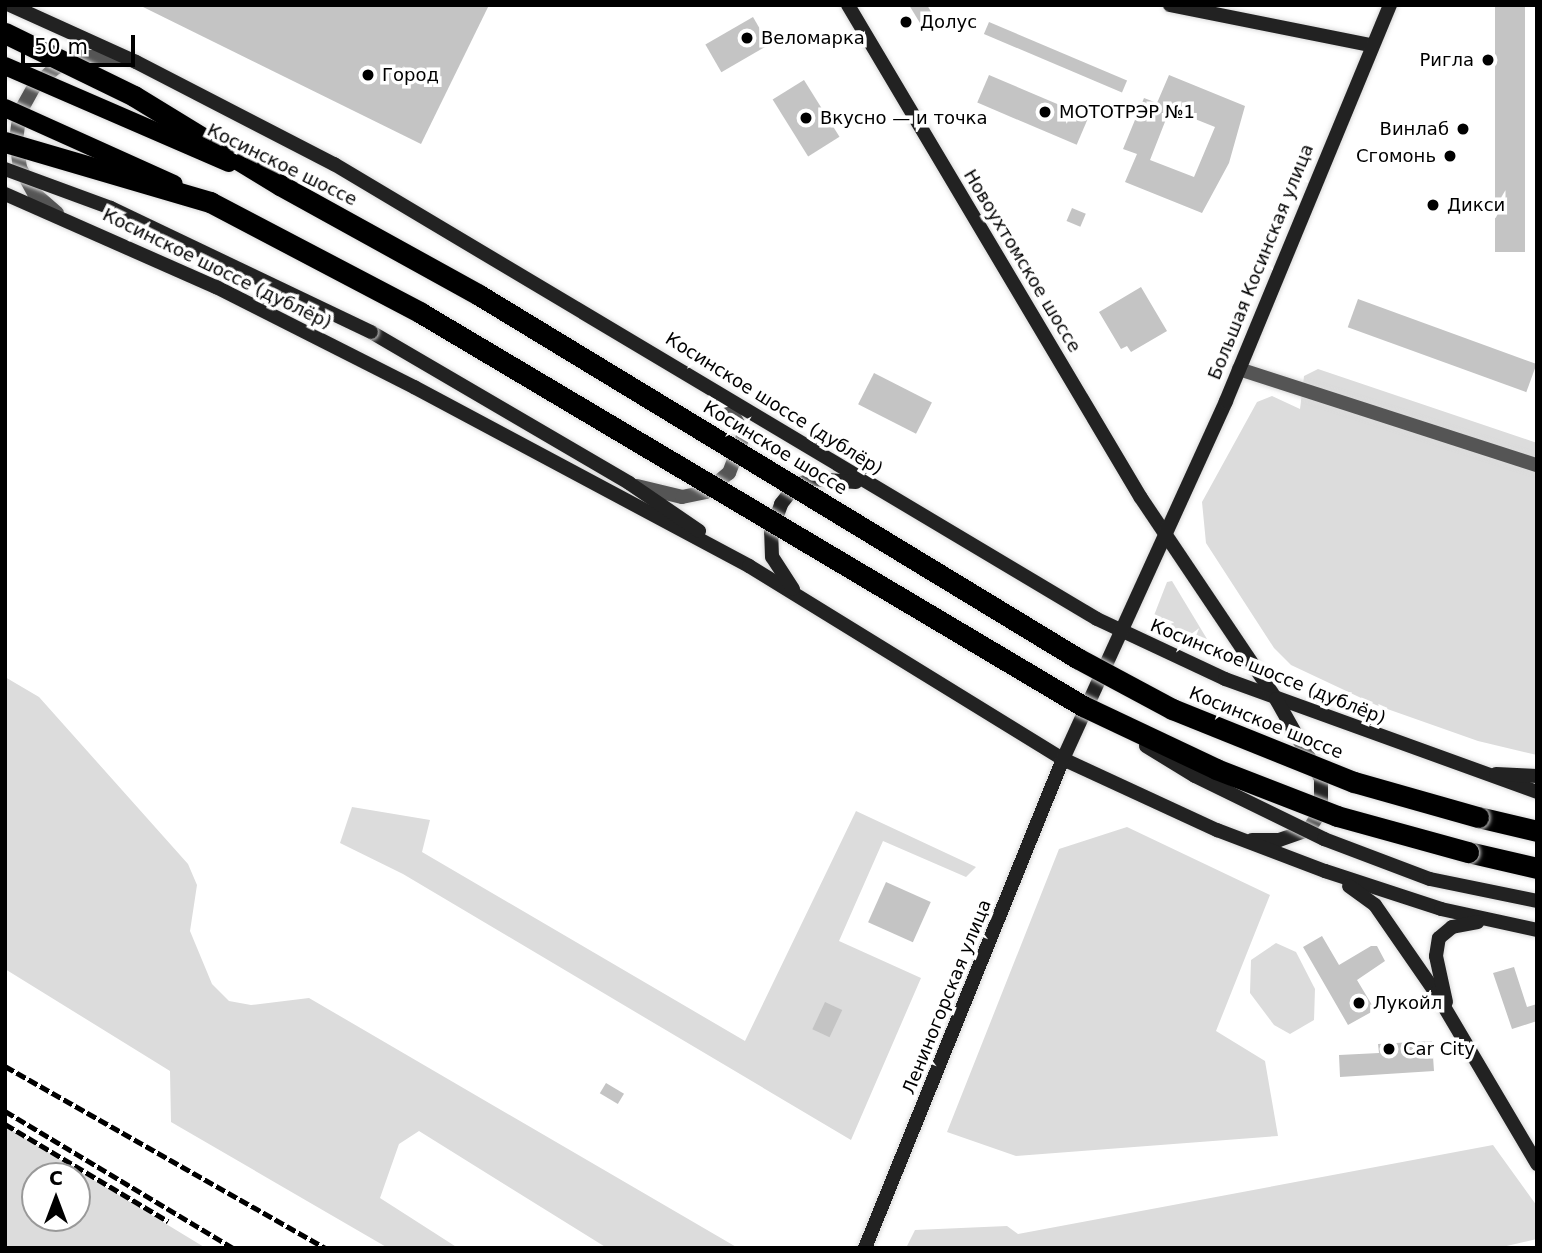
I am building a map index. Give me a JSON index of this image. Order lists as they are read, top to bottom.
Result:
{
  "streets": {
    "highway": ["Косинское шоссе"],
    "main road": [
      "Новоухтомское шоссе",
      "Большая Косинская улица",
      "Косинское шоссе (дублёр)",
      "Лениногорская улица"
    ]
  },
  "crossings": [
    ["Новоухтомское шоссе", "Большая Косинская улица"],
    ["Новоухтомское шоссе", "Косинское шоссе (дублёр)"],
    ["Большая Косинская улица", "Косинское шоссе (дублёр)"],
    ["Большая Косинская улица", "Лениногорская улица"],
    ["Косинское шоссе (дублёр)", "Лениногорская улица"]
  ],
  "places": [
    "Долус",
    "Веломарка",
    "Ригла",
    "Город",
    "МОТОТРЭР №1",
    "Вкусно — и точка",
    "Винлаб",
    "Сгомонь",
    "Дикси",
    "Лукойл",
    "Car City"
  ],
  "scale_bar": "50 m",
  "north": "top"
}
